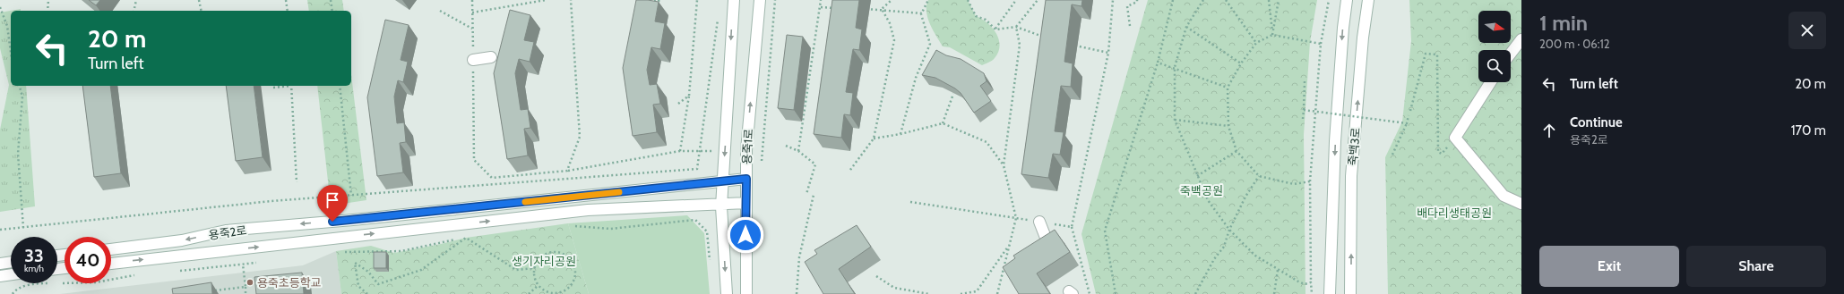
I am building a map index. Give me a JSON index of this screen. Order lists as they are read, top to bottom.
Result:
{
  "streets": {
    "street": ["용죽1로", "죽백3로", "용죽2로"]
  },
  "crossings": [
    ["용죽1로", "용죽2로"]
  ],
  "parks": ["죽백공원", "배다리생태공원", "생기자리공원"],
  "places": ["용죽초등학교"],
  "north": "right",
  "page": {
    "heading": ["1 min", "200 m · 06:12"],
    "turn": ["20 m", "Turn left"],
    "list": [
      {
        "name": "Turn left",
        "value": "20 m"
      },
      {
        "name": "Continue",
        "note": "용죽2로",
        "value": "170 m"
      }
    ],
    "speed": "33 km/h",
    "limit": "40",
    "buttons": ["Exit", "Share"]
  }
}
